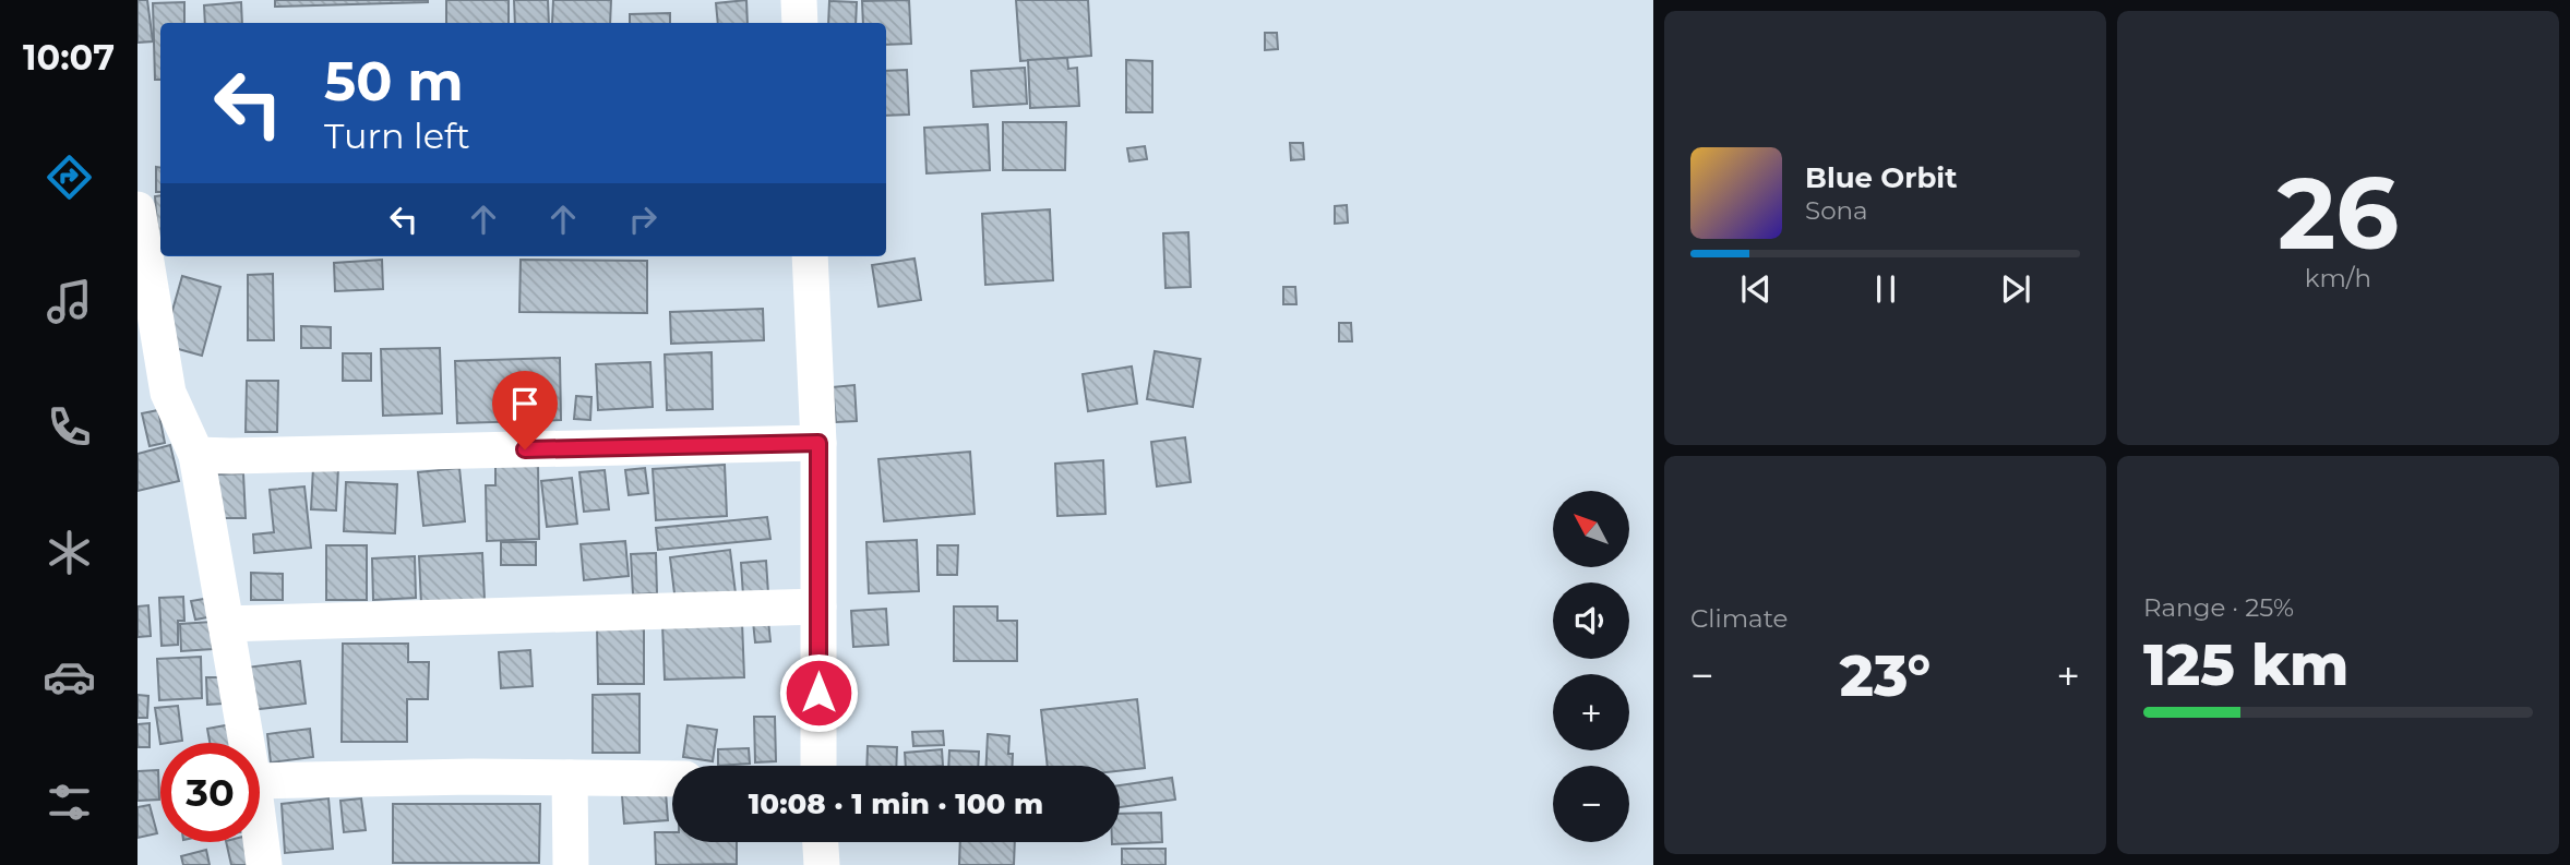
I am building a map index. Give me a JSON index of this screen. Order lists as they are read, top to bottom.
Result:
{
  "north": "top left",
  "page": {
    "tabs": "10:07",
    "tile": [
      ["26", "km/h"],
      "Climate",
      ["Range · 25%", "125 km"]
    ],
    "turn": ["50 m", "Turn left"],
    "song": ["Blue Orbit", "Sona"],
    "map_buttons": ["+", "−"],
    "heat": ["−", "23°", "+"],
    "limit": "30",
    "trip": "10:08 · 1 min · 100 m"
  }
}
